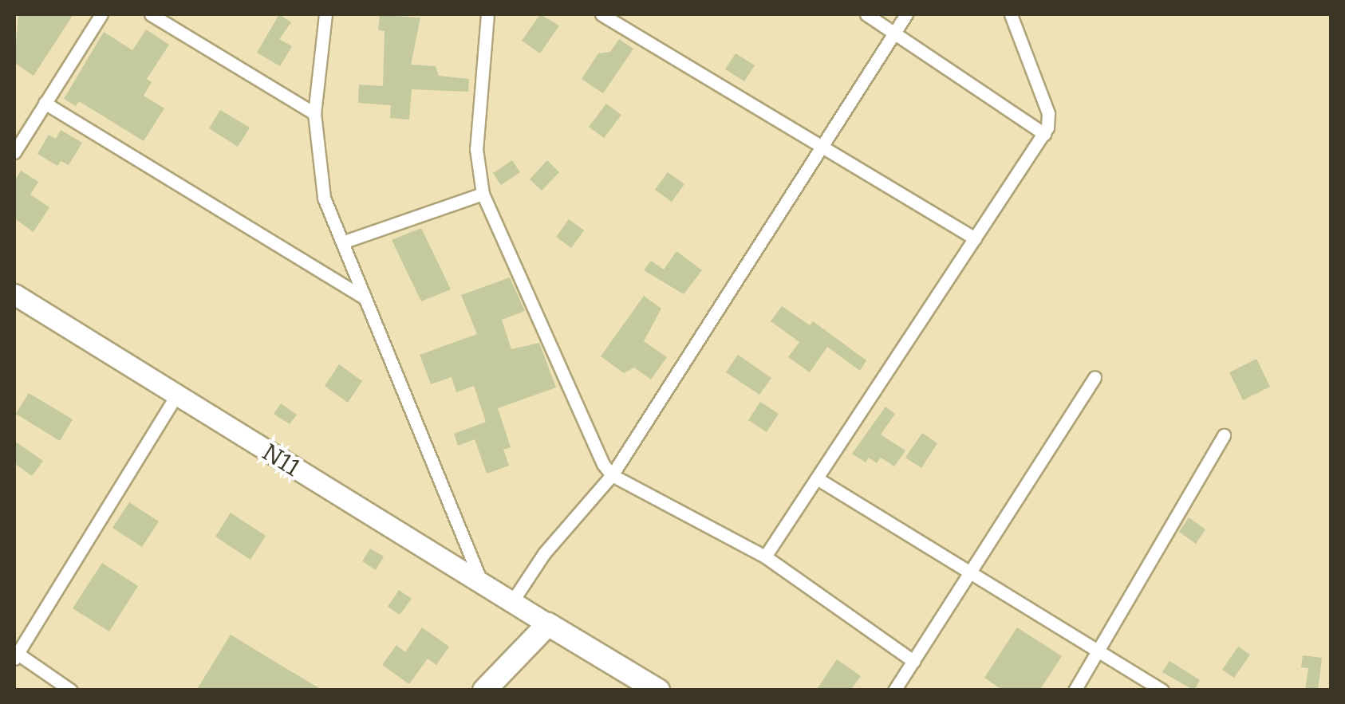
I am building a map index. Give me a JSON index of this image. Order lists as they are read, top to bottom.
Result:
{
  "streets": {
    "main road": ["N11"]
  }
}
